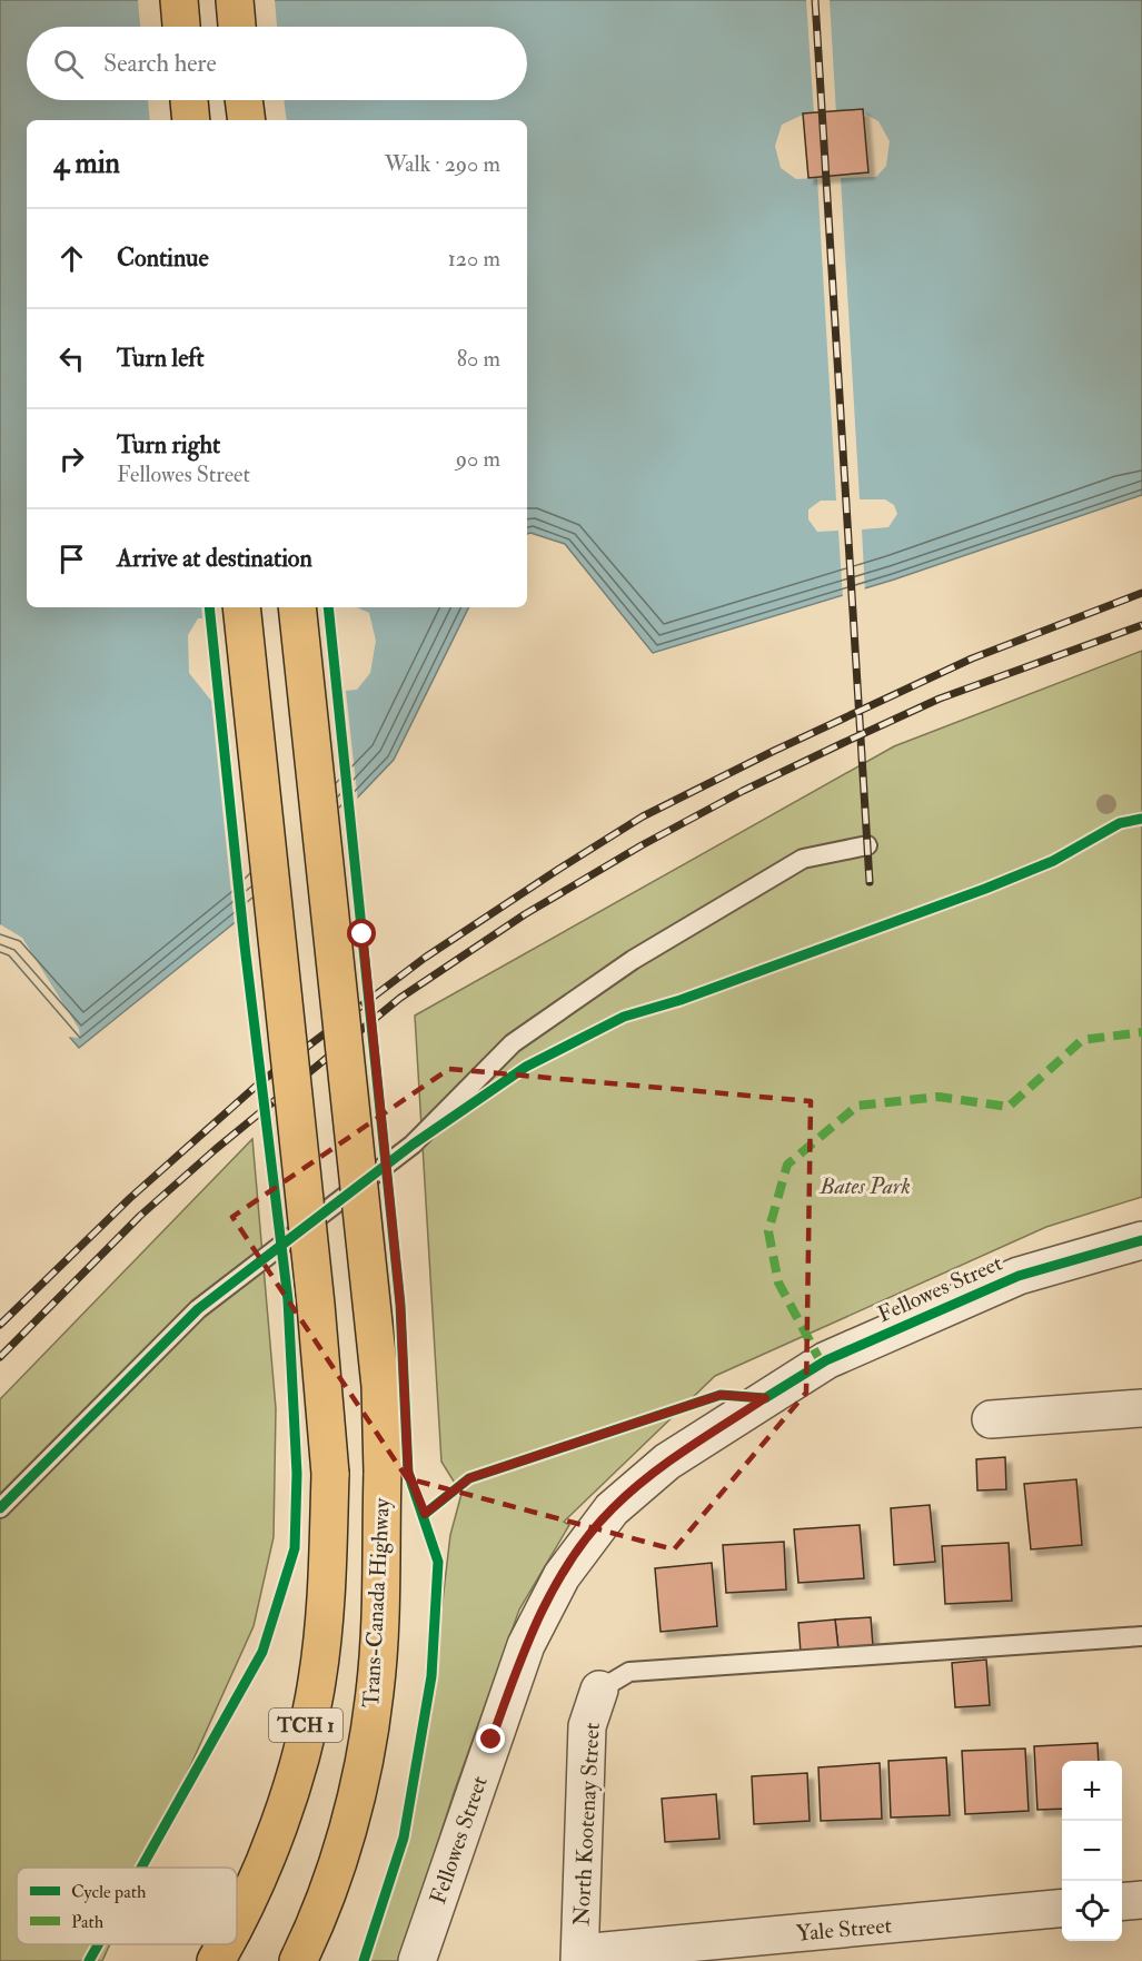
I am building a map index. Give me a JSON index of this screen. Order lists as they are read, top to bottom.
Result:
{
  "streets": {
    "highway": ["Trans-Canada Highway", "TCH 1"],
    "street": ["Fellowes Street", "North Kootenay Street", "Yale Street"]
  },
  "crossings": [
    ["North Kootenay Street", "Yale Street"]
  ],
  "parks": ["Bates Park"],
  "legend": ["Cycle path", "Path"],
  "page": {
    "search": "Search here",
    "heading": ["4 min", "Walk · 290 m"],
    "list": [
      ["Continue", "120 m"],
      ["Turn left", "80 m"],
      ["Turn right", "Fellowes Street", "90 m"],
      "Arrive at destination"
    ],
    "map_buttons": ["+", "−"]
  }
}
